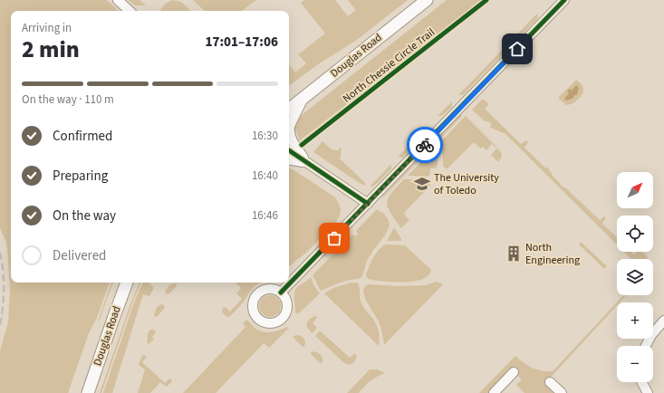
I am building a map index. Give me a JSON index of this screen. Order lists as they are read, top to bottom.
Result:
{
  "streets": {
    "street": ["Douglas Road"],
    "cycle path": ["North Chessie Circle Trail"]
  },
  "places": {
    "school or university": ["The University of Toledo"],
    "building": ["North Engineering"]
  },
  "north": "top right",
  "page": {
    "heading": ["2 min", "Arriving in", "17:01–17:06"],
    "bar": "On the way · 110 m",
    "list": [
      ["Confirmed", "16:30"],
      ["Preparing", "16:40"],
      ["On the way", "16:46"],
      "Delivered"
    ],
    "map_buttons": ["+", "−"]
  }
}
